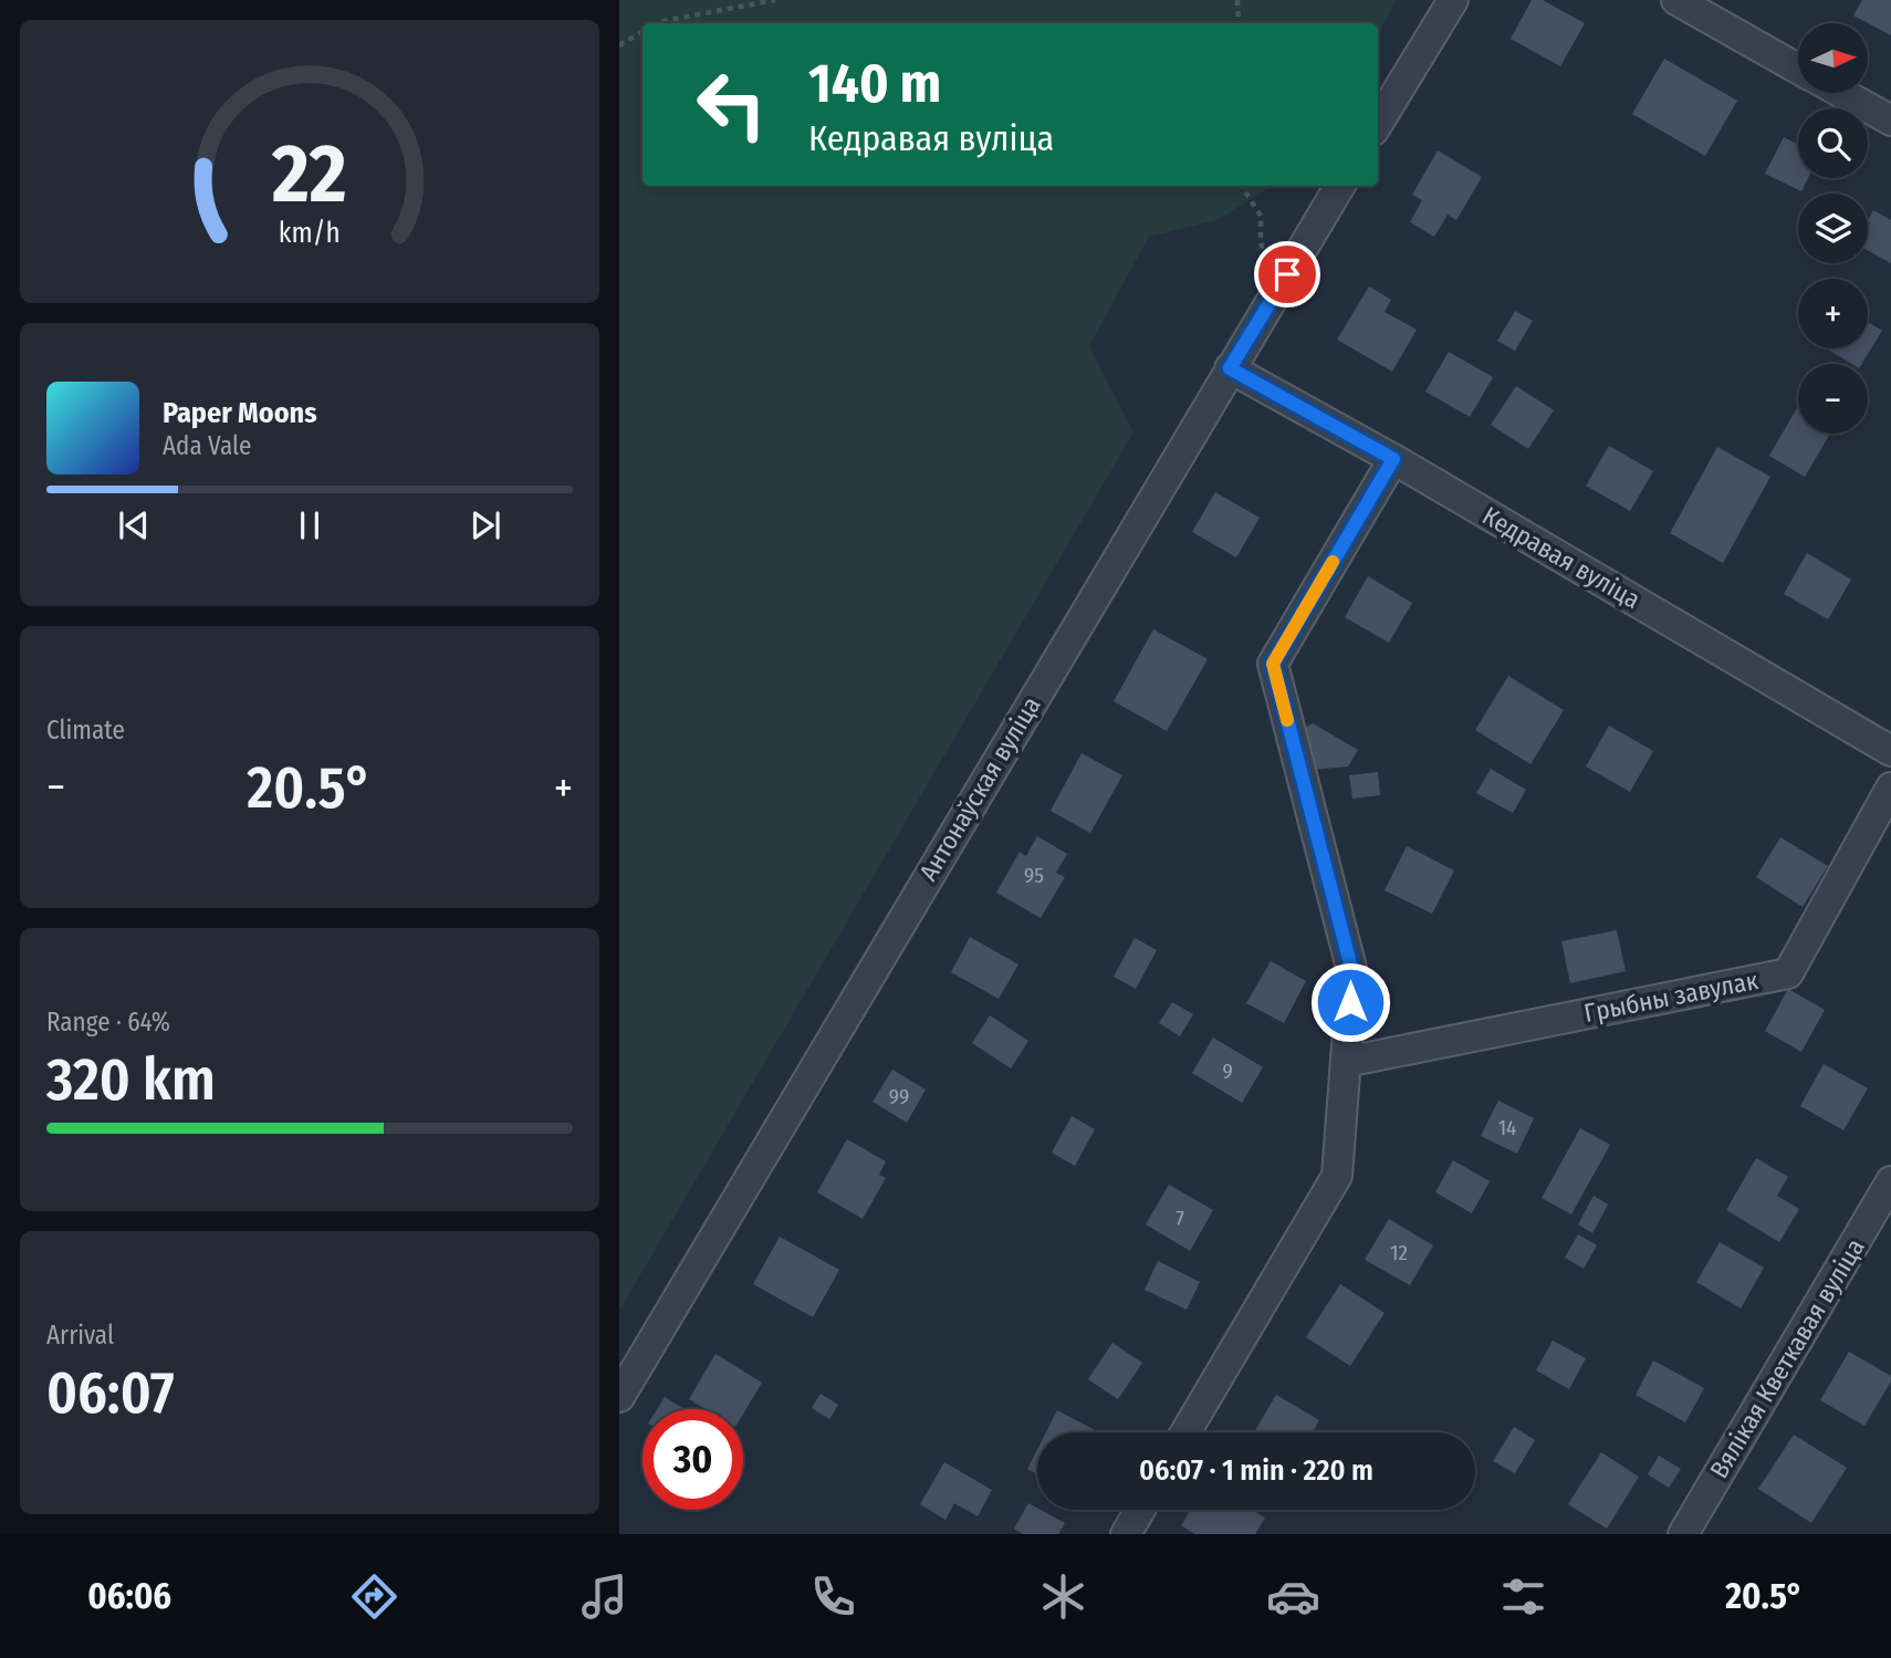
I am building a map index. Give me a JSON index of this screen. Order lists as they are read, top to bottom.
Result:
{
  "streets": {
    "street": [
      "Кедравая вуліца",
      "Антонаўская вуліца",
      "Грыбны завулак",
      "Вялікая Кветкавая вуліца"
    ]
  },
  "crossings": [
    ["Кедравая вуліца", "Антонаўская вуліца"]
  ],
  "house_numbers": [
    "95",
    "9",
    "99",
    "14",
    "7",
    "12"
  ],
  "north": "right",
  "page": {
    "map_buttons": ["+", "−"],
    "turn": ["140 m", "Кедравая вуліца"],
    "song": ["Paper Moons", "Ada Vale"],
    "tile": [
      "Climate",
      ["Range · 64%", "320 km"],
      ["Arrival", "06:07"]
    ],
    "heat": ["−", "20.5°", "+"],
    "limit": "30",
    "trip": "06:07 · 1 min · 220 m",
    "tabs": ["06:06", "20.5°"],
    "gauge": ["22", "km/h"]
  }
}
